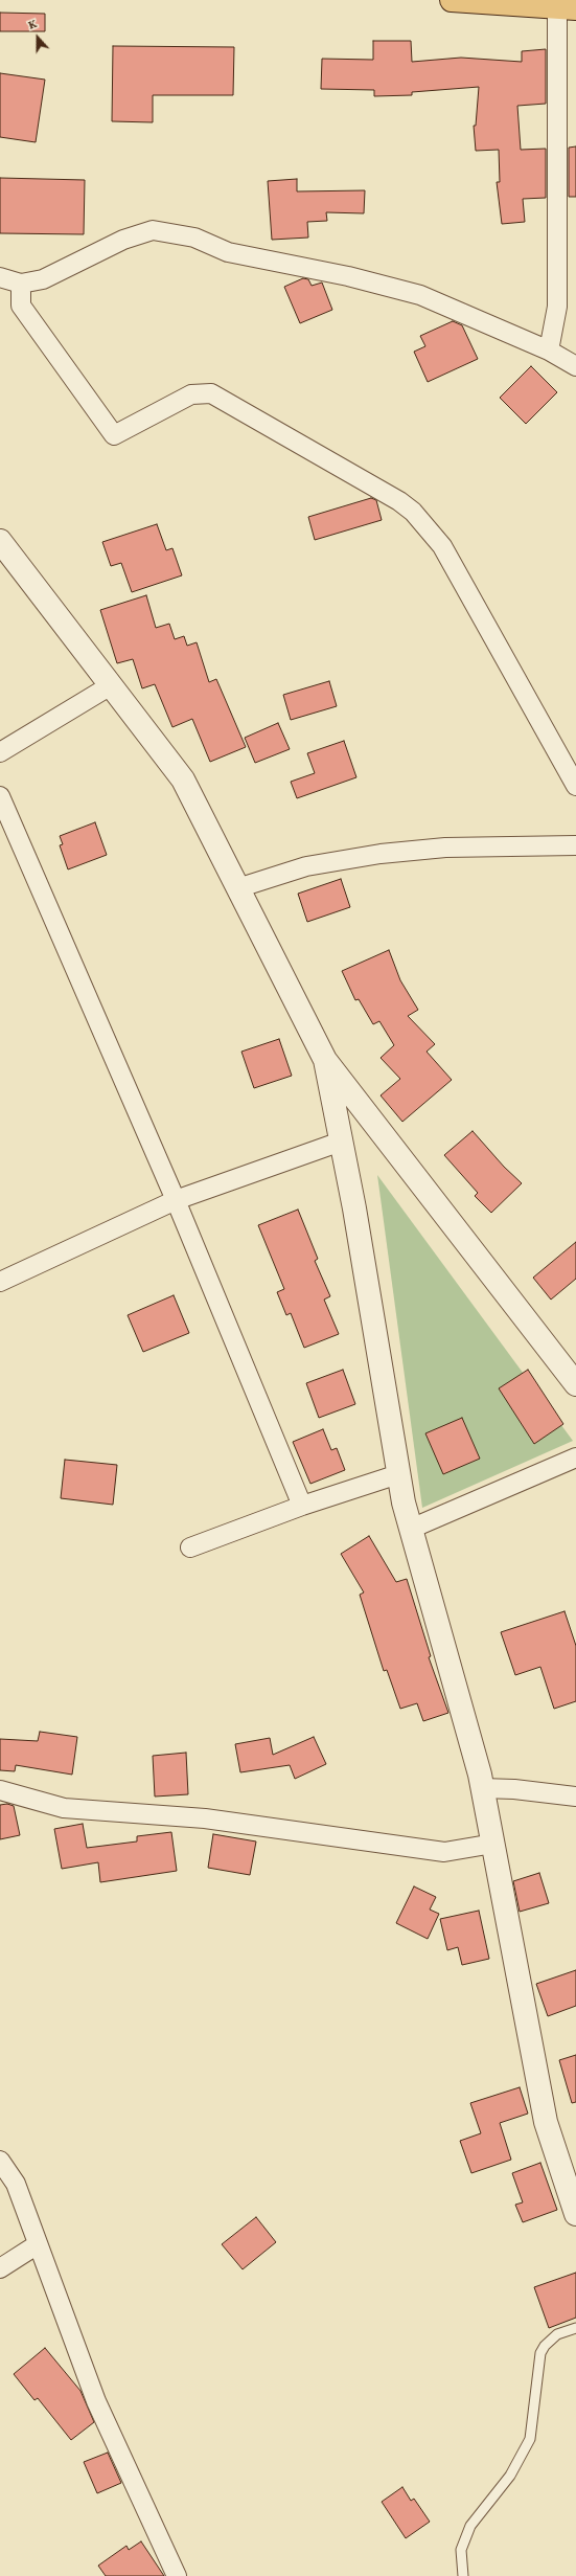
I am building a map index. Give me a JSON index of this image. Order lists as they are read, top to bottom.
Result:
{
  "north": "top"
}
